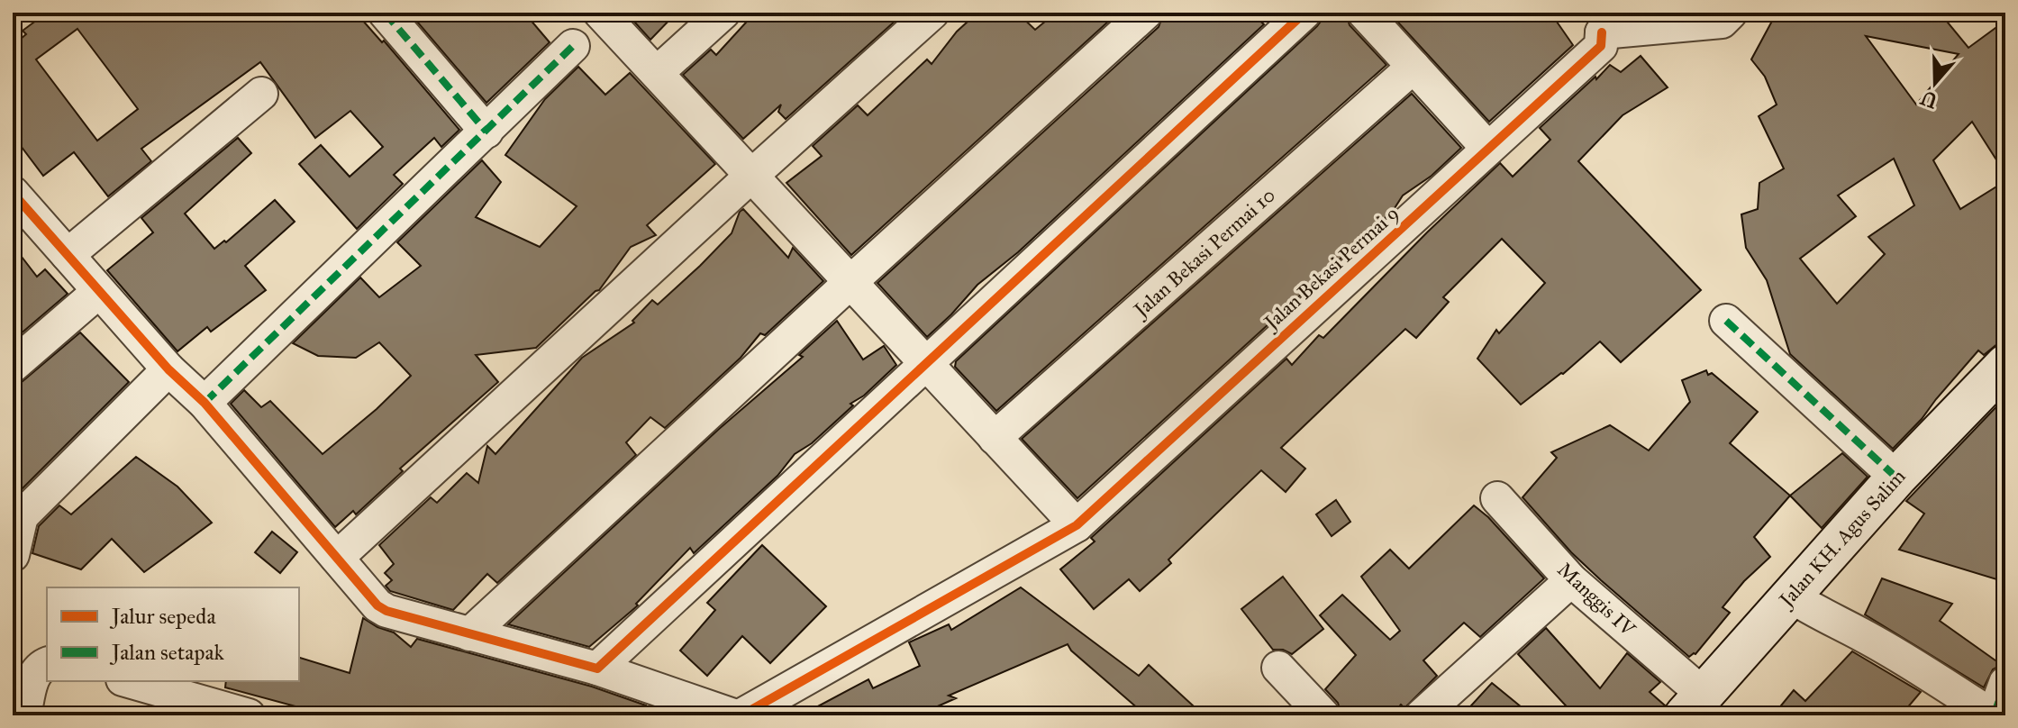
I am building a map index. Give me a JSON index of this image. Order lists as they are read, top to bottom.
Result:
{
  "streets": {
    "street": [
      "Jalan Bekasi Permai 10",
      "Jalan Bekasi Permai 9",
      "Jalan KH. Agus Salim",
      "Manggis IV"
    ]
  },
  "crossings": [
    ["Jalan KH. Agus Salim", "Manggis IV"]
  ],
  "legend": ["Jalur sepeda", "Jalan setapak"],
  "north": "bottom"
}
